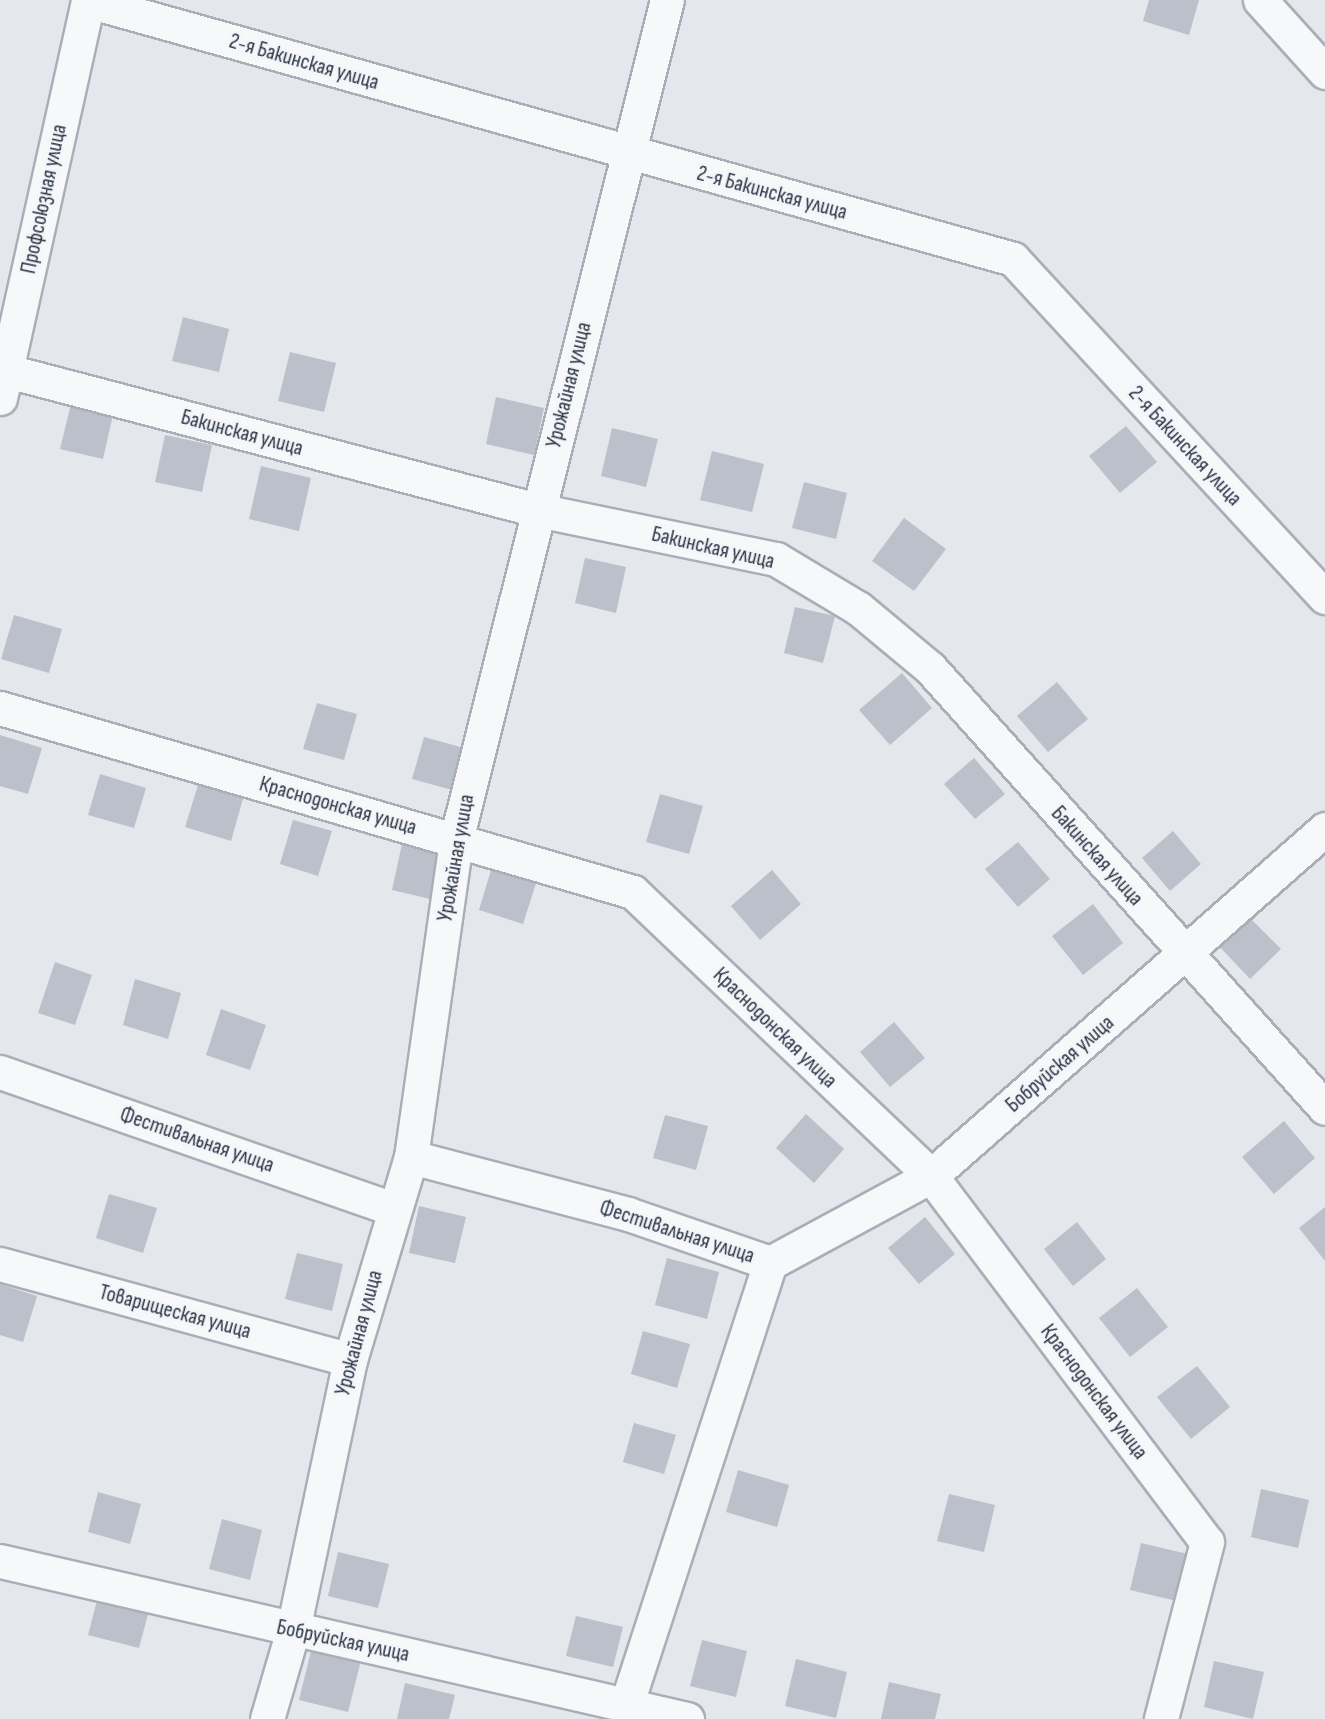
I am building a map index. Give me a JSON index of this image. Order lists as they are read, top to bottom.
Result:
{
  "streets": {
    "street": [
      "2-я Бакинская улица",
      "Профсоюзная улица",
      "Урожайная улица",
      "Бакинская улица",
      "Краснодонская улица",
      "Бобруйская улица",
      "Фестивальная улица",
      "Товарищеская улица"
    ]
  },
  "crossings": [
    ["2-я Бакинская улица", "Профсоюзная улица"],
    ["2-я Бакинская улица", "Урожайная улица"],
    ["Профсоюзная улица", "Бакинская улица"],
    ["Урожайная улица", "Бакинская улица"],
    ["Урожайная улица", "Краснодонская улица"],
    ["Урожайная улица", "Бобруйская улица"],
    ["Урожайная улица", "Фестивальная улица"],
    ["Урожайная улица", "Товарищеская улица"],
    ["Бакинская улица", "Бобруйская улица"],
    ["Краснодонская улица", "Бобруйская улица"],
    ["Бобруйская улица", "Фестивальная улица"]
  ]
}
